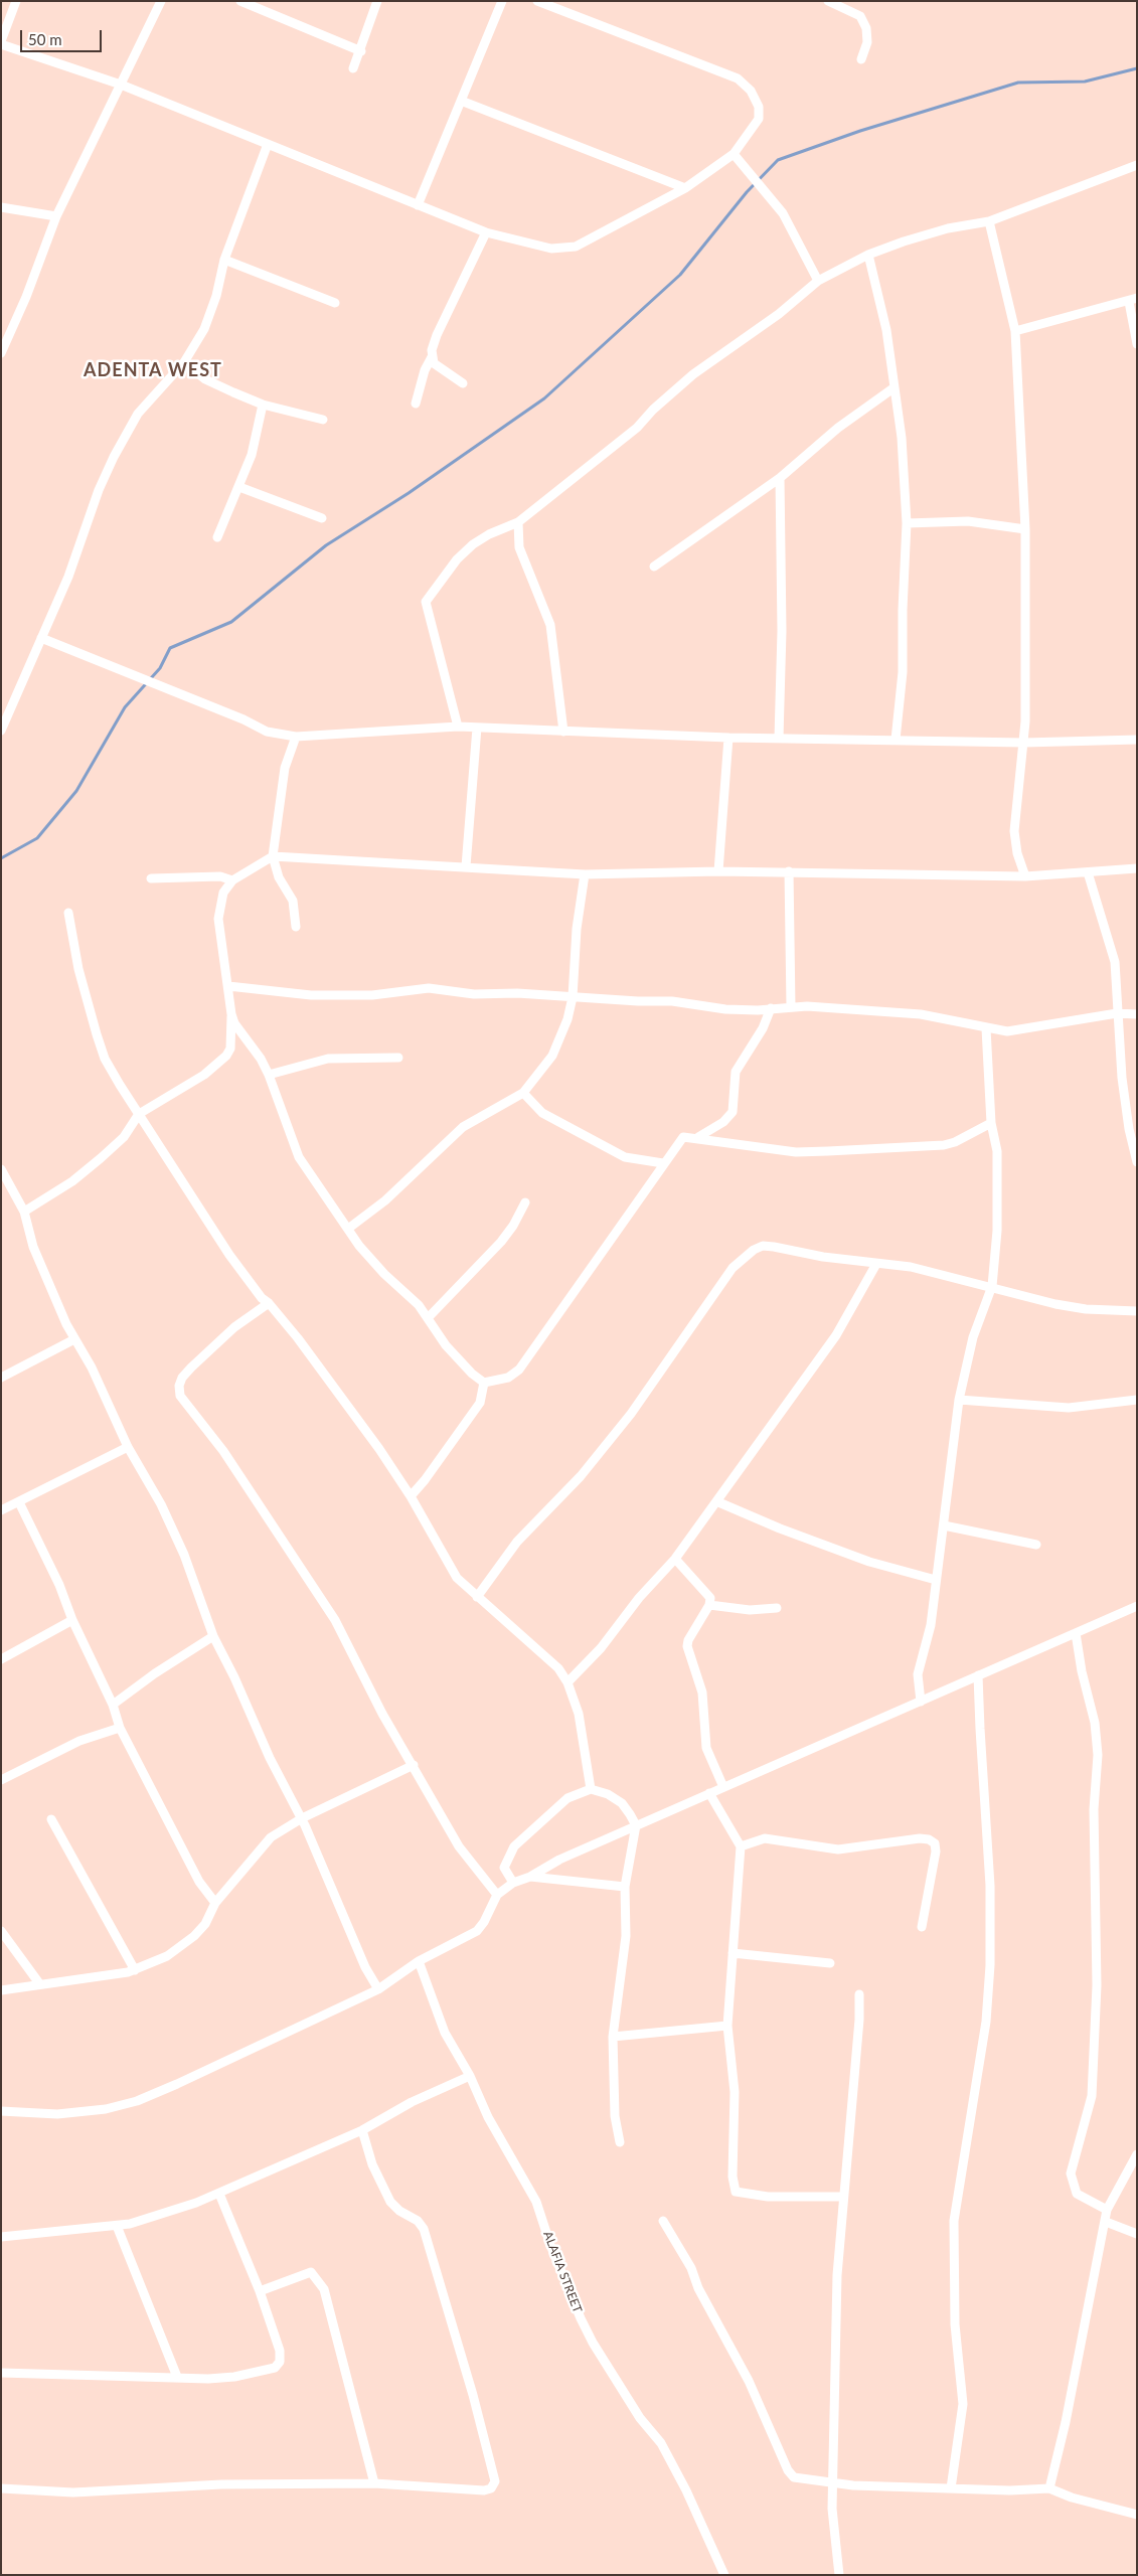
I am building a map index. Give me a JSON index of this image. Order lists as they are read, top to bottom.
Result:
{
  "streets": {
    "street": ["ALAFIA STREET"]
  },
  "districts": ["ADENTA WEST"],
  "scale_bar": "50 m"
}
